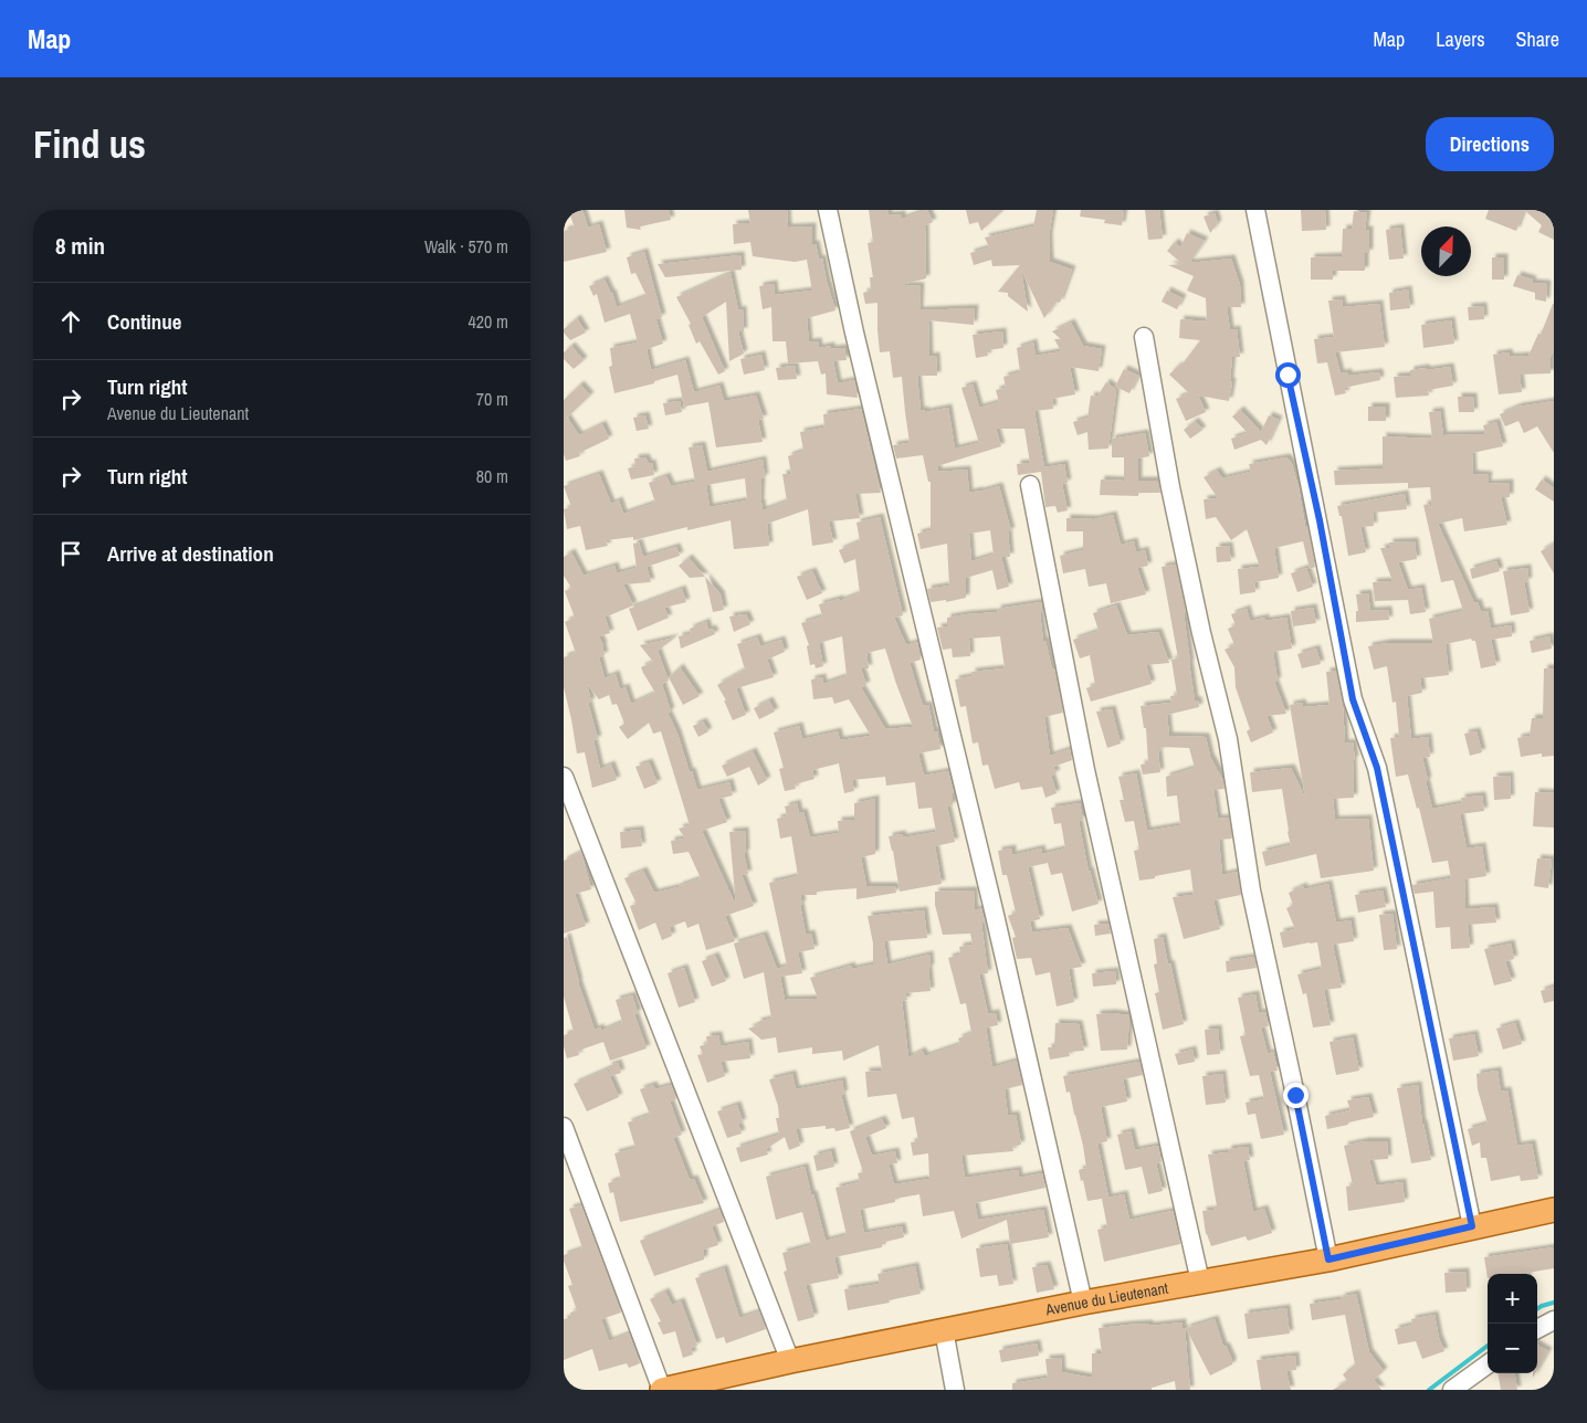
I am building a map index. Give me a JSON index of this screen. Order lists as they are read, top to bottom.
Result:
{
  "streets": {
    "main road": ["Avenue du Lieutenant"]
  },
  "north": "top right",
  "page": {
    "header": "Map",
    "nav": ["Map", "Layers", "Share"],
    "buttons": "Directions",
    "title": "Find us",
    "heading": ["8 min", "Walk · 570 m"],
    "list": [
      ["Continue", "420 m"],
      ["Turn right", "Avenue du Lieutenant", "70 m"],
      ["Turn right", "80 m"],
      "Arrive at destination"
    ],
    "map_buttons": ["+", "−"]
  }
}
